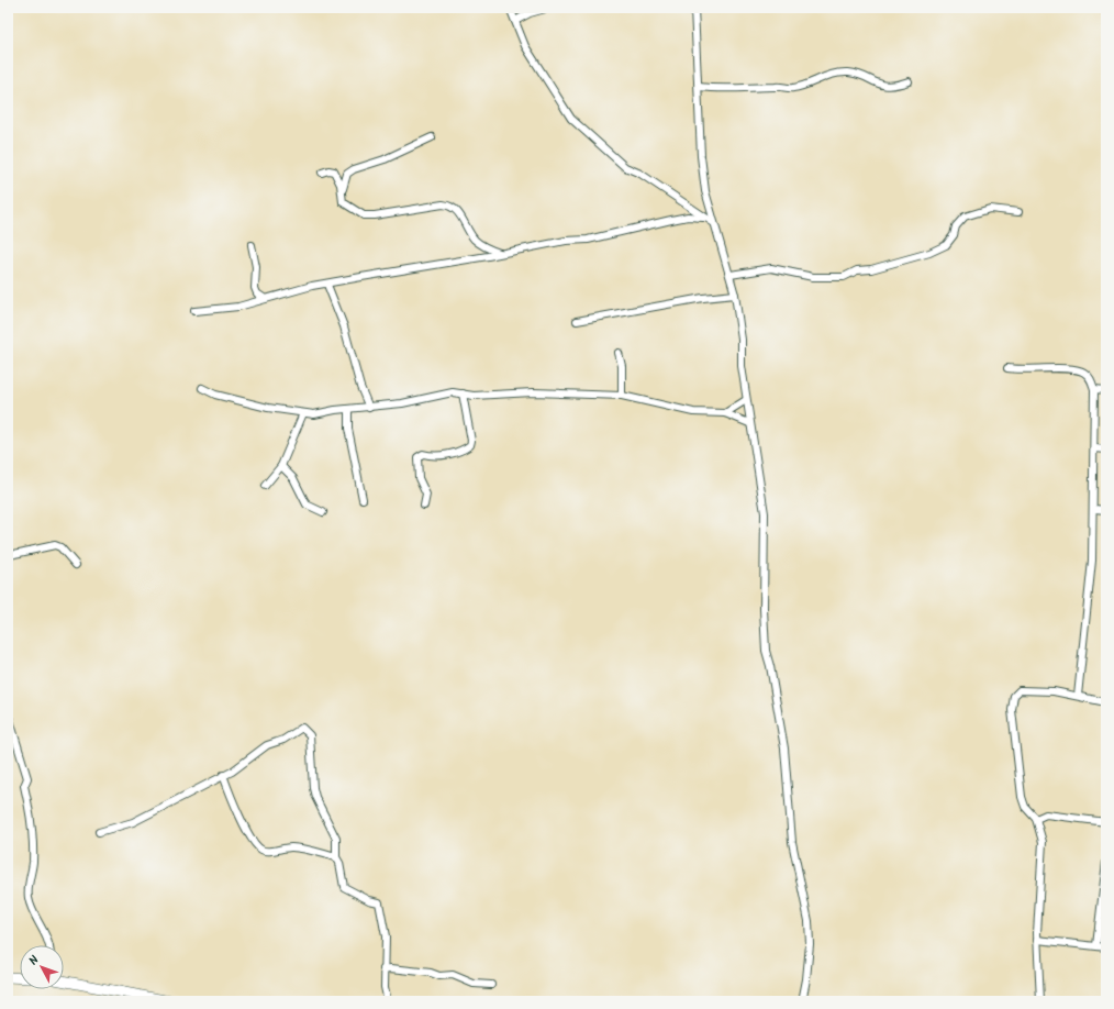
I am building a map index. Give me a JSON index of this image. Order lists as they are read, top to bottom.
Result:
{
  "north": "top left"
}
